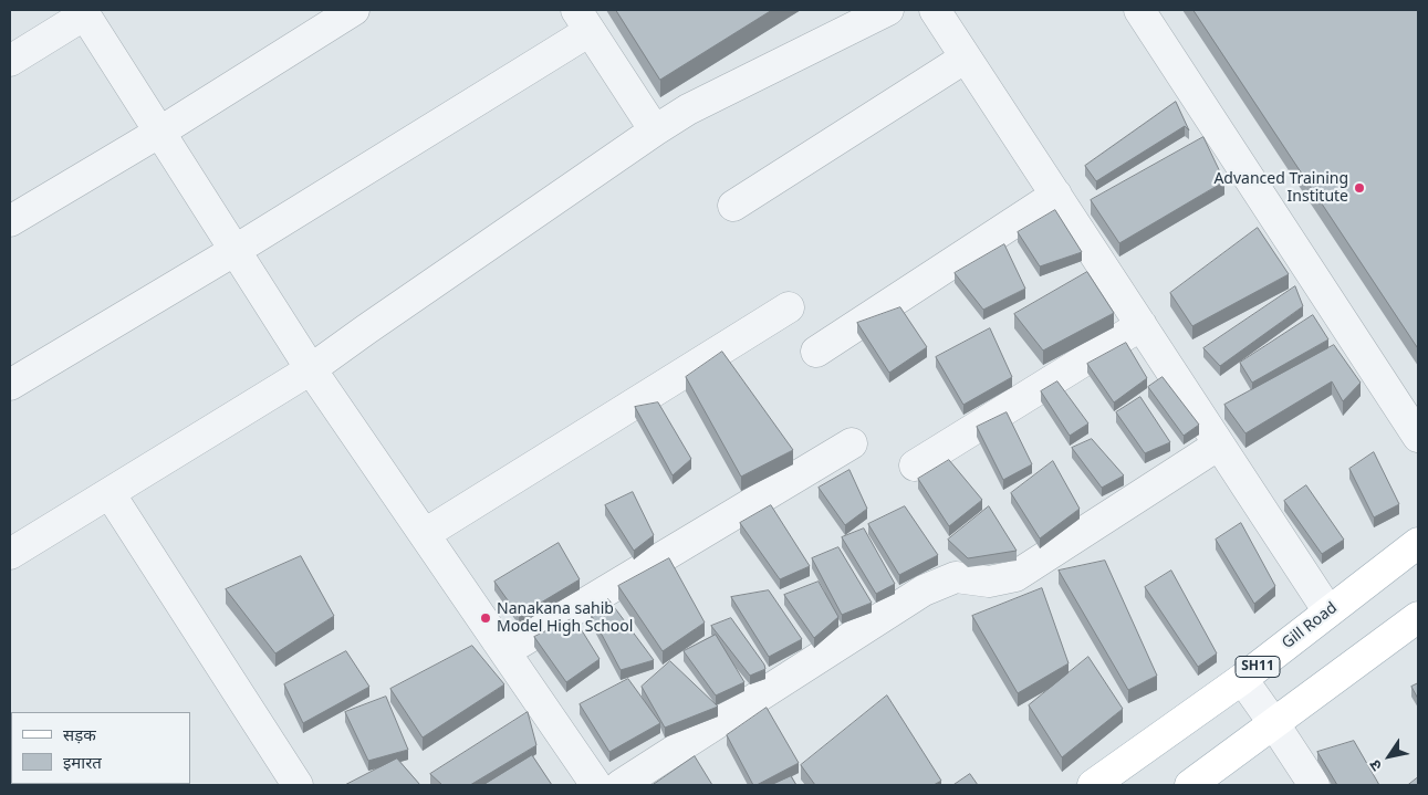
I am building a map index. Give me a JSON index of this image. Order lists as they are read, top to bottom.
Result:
{
  "streets": {
    "main road": ["Gill Road", "SH11"]
  },
  "places": ["Advanced Training Institute", "Nanakana sahib Model High School"],
  "legend": ["सड़क", "इमारत"],
  "north": "bottom left"
}
